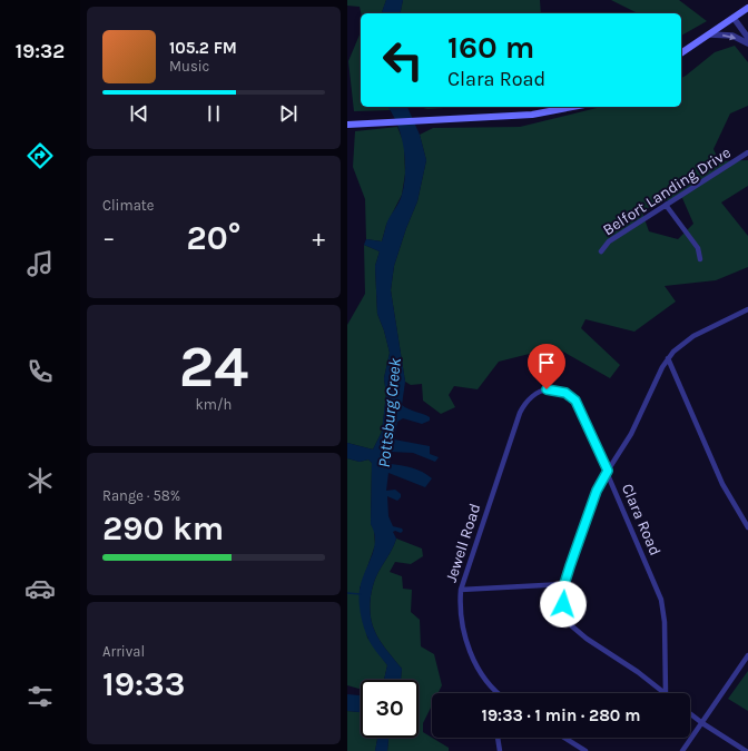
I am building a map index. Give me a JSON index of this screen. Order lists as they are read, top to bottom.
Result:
{
  "streets": {
    "street": ["Belfort Landing Drive", "Clara Road", "Jewell Road"]
  },
  "crossings": [
    ["Clara Road", "Jewell Road"]
  ],
  "water": ["Pottsburg Creek"],
  "page": {
    "tabs": "19:32",
    "turn": ["160 m", "Clara Road"],
    "song": ["105.2 FM", "Music"],
    "tile": [
      "Climate",
      ["24", "km/h"],
      ["Range · 58%", "290 km"],
      ["Arrival", "19:33"]
    ],
    "heat": ["−", "20°", "+"],
    "limit": "30",
    "trip": "19:33 · 1 min · 280 m"
  }
}
